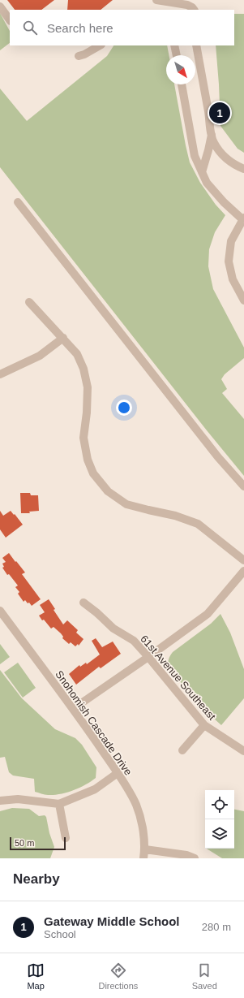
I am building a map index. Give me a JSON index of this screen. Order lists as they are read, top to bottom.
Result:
{
  "streets": {
    "street": ["61st Avenue Southeast", "Snohomish Cascade Drive"]
  },
  "scale_bar": "50 m",
  "north": "bottom right",
  "page": {
    "search": "Search here",
    "pins": "1",
    "scale": "50 m",
    "heading": "Nearby",
    "list": [
      {
        "mark": "1",
        "name": "Gateway Middle School",
        "note": "School",
        "value": "280 m"
      }
    ],
    "nav": ["Map", "Directions", "Saved"]
  }
}
